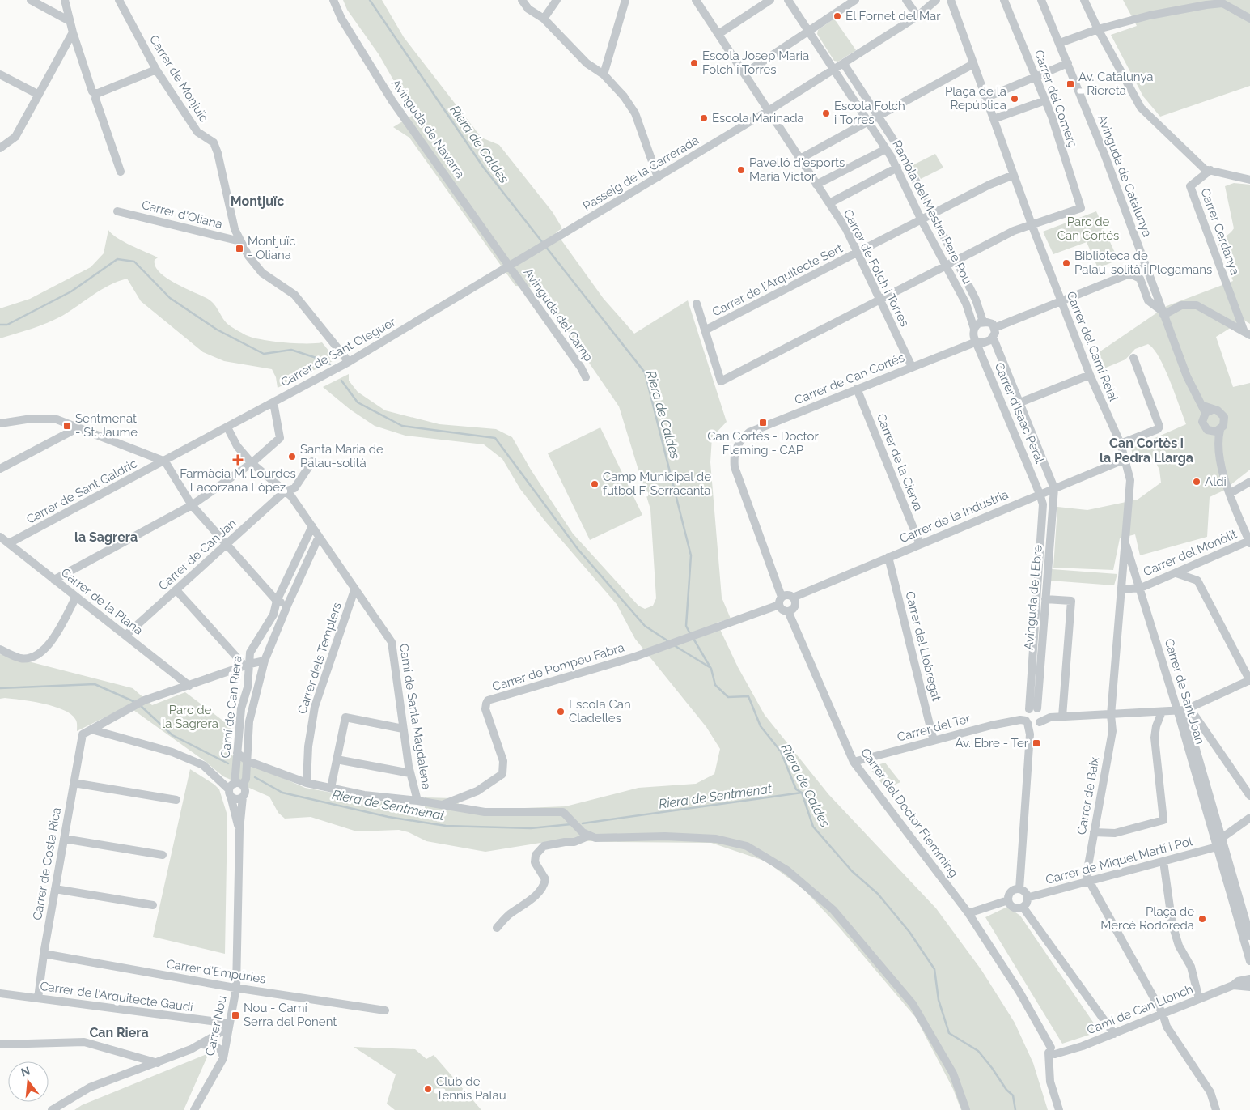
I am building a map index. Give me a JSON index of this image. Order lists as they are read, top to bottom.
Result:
{
  "streets": {
    "street": [
      "Carrer de Monjuïc",
      "Carrer del Comerç",
      "Avinguda de Navarra",
      "Passeig de la Carrerada",
      "Avinguda de Catalunya",
      "Rambla del Mestre Pere Pou",
      "Carrer d'Oliana",
      "Carrer Cerdanya",
      "Carrer de Folch i Torres",
      "Carrer de l'Arquitecte Sert",
      "Avinguda del Camp",
      "Carrer del Camí Reial",
      "Carrer de Sant Oleguer",
      "Carrer de Can Cortés",
      "Carrer d'Isaac Peral",
      "Carrer de la Cierva",
      "Carrer de Sant Galdric",
      "Carrer de la Indústria",
      "Carrer del Monòlit",
      "Carrer de Can Jan",
      "Avinguda de l'Ebre",
      "Carrer de la Plana",
      "Carrer del Llobregat",
      "Carrer dels Templers",
      "Carrer de Pompeu Fabra",
      "Carrer de Sant Joan",
      "Camí de Can Riera",
      "Camí de Santa Magdalena",
      "Carrer del Ter",
      "Carrer de Baix",
      "Carrer del Doctor Flemming",
      "Carrer de Miquel Martí i Pol",
      "Carrer de Costa Rica",
      "Carrer d'Empúries",
      "Carrer de l'Arquitecte Gaudí",
      "Camí de Can Llonch",
      "Carrer Nou"
    ]
  },
  "crossings": [
    ["Carrer de Monjuïc", "Carrer d'Oliana"],
    ["Carrer de Monjuïc", "Carrer de Sant Oleguer"],
    ["Carrer del Comerç", "Carrer del Camí Reial"],
    ["Avinguda de Navarra", "Avinguda del Camp"],
    ["Avinguda de Navarra", "Carrer de Sant Oleguer"],
    ["Passeig de la Carrerada", "Rambla del Mestre Pere Pou"],
    ["Passeig de la Carrerada", "Carrer de Folch i Torres"],
    ["Passeig de la Carrerada", "Carrer de Sant Oleguer"],
    ["Rambla del Mestre Pere Pou", "Carrer de l'Arquitecte Sert"],
    ["Rambla del Mestre Pere Pou", "Carrer de Can Cortés"],
    ["Rambla del Mestre Pere Pou", "Carrer d'Isaac Peral"],
    ["Carrer de Folch i Torres", "Carrer de l'Arquitecte Sert"],
    ["Carrer de Folch i Torres", "Carrer de Can Cortés"],
    ["Carrer de l'Arquitecte Sert", "Carrer del Camí Reial"],
    ["Avinguda del Camp", "Carrer de Sant Oleguer"],
    ["Carrer del Camí Reial", "Carrer de la Indústria"],
    ["Carrer del Camí Reial", "Carrer del Monòlit"],
    ["Carrer del Camí Reial", "Carrer de Sant Joan"],
    ["Carrer del Camí Reial", "Carrer de Baix"],
    ["Carrer de Sant Oleguer", "Carrer de Sant Galdric"],
    ["Carrer de Sant Oleguer", "Camí de Santa Magdalena"],
    ["Carrer de Can Cortés", "Carrer d'Isaac Peral"],
    ["Carrer de Can Cortés", "Carrer de la Cierva"],
    ["Carrer de Can Cortés", "Carrer de la Indústria"],
    ["Carrer de Can Cortés", "Carrer de Pompeu Fabra"],
    ["Carrer de Can Cortés", "Carrer del Doctor Flemming"],
    ["Carrer d'Isaac Peral", "Carrer de la Indústria"],
    ["Carrer d'Isaac Peral", "Avinguda de l'Ebre"],
    ["Carrer de la Cierva", "Carrer de la Indústria"],
    ["Carrer de Sant Galdric", "Carrer de la Plana"],
    ["Carrer de la Indústria", "Avinguda de l'Ebre"],
    ["Carrer de la Indústria", "Carrer del Llobregat"],
    ["Carrer de la Indústria", "Carrer de Pompeu Fabra"],
    ["Carrer de la Indústria", "Carrer del Doctor Flemming"],
    ["Carrer del Monòlit", "Carrer de Sant Joan"],
    ["Carrer de Can Jan", "Carrer de la Plana"],
    ["Carrer de Can Jan", "Camí de Santa Magdalena"],
    ["Avinguda de l'Ebre", "Carrer del Ter"],
    ["Avinguda de l'Ebre", "Carrer de Miquel Martí i Pol"],
    ["Carrer del Llobregat", "Carrer del Ter"],
    ["Carrer dels Templers", "Camí de Santa Magdalena"],
    ["Carrer de Pompeu Fabra", "Carrer del Doctor Flemming"],
    ["Carrer de Sant Joan", "Carrer de Miquel Martí i Pol"],
    ["Camí de Can Riera", "Camí de Santa Magdalena"],
    ["Camí de Can Riera", "Carrer d'Empúries"],
    ["Camí de Can Riera", "Carrer Nou"],
    ["Carrer del Ter", "Carrer del Doctor Flemming"],
    ["Carrer de Baix", "Carrer de Miquel Martí i Pol"],
    ["Carrer del Doctor Flemming", "Camí de Can Llonch"],
    ["Carrer de Costa Rica", "Carrer d'Empúries"],
    ["Carrer de Costa Rica", "Carrer de l'Arquitecte Gaudí"],
    ["Carrer d'Empúries", "Carrer Nou"],
    ["Carrer de l'Arquitecte Gaudí", "Carrer Nou"]
  ],
  "districts": [
    "Montjuïc",
    "Can Cortès i la Pedra Llarga",
    "la Sagrera",
    "Can Riera"
  ],
  "water": ["Riera de Caldes", "Riera de Sentmenat"],
  "parks": ["Parc de Can Cortés", "Parc de la Sagrera"],
  "places": {
    "other": [
      "El Fornet del Mar",
      "Escola Josep Maria Folch i Torres",
      "Plaça de la República",
      "Escola Folch i Torres",
      "Escola Marinada",
      "Pavelló d'esports Maria Victor",
      "Biblioteca de Palau-solità i Plegamans",
      "Santa Maria de Palau-solità",
      "Aldi",
      "Camp Municipal de futbol F. Serracanta",
      "Escola Can Cladelles",
      "Plaça de Mercè Rodoreda",
      "Club de Tennis Palau"
    ],
    "transit": [
      "Av. Catalunya - Riereta",
      "Montjuïc - Oliana",
      "Can Cortès - Doctor Fleming - CAP",
      "Sentmenat - St. Jaume",
      "Av. Ebre - Ter",
      "Nou - Camí Serra del Ponent"
    ],
    "health": ["Farmàcia M. Lourdes Lacorzana López"]
  },
  "north": "top"
}
